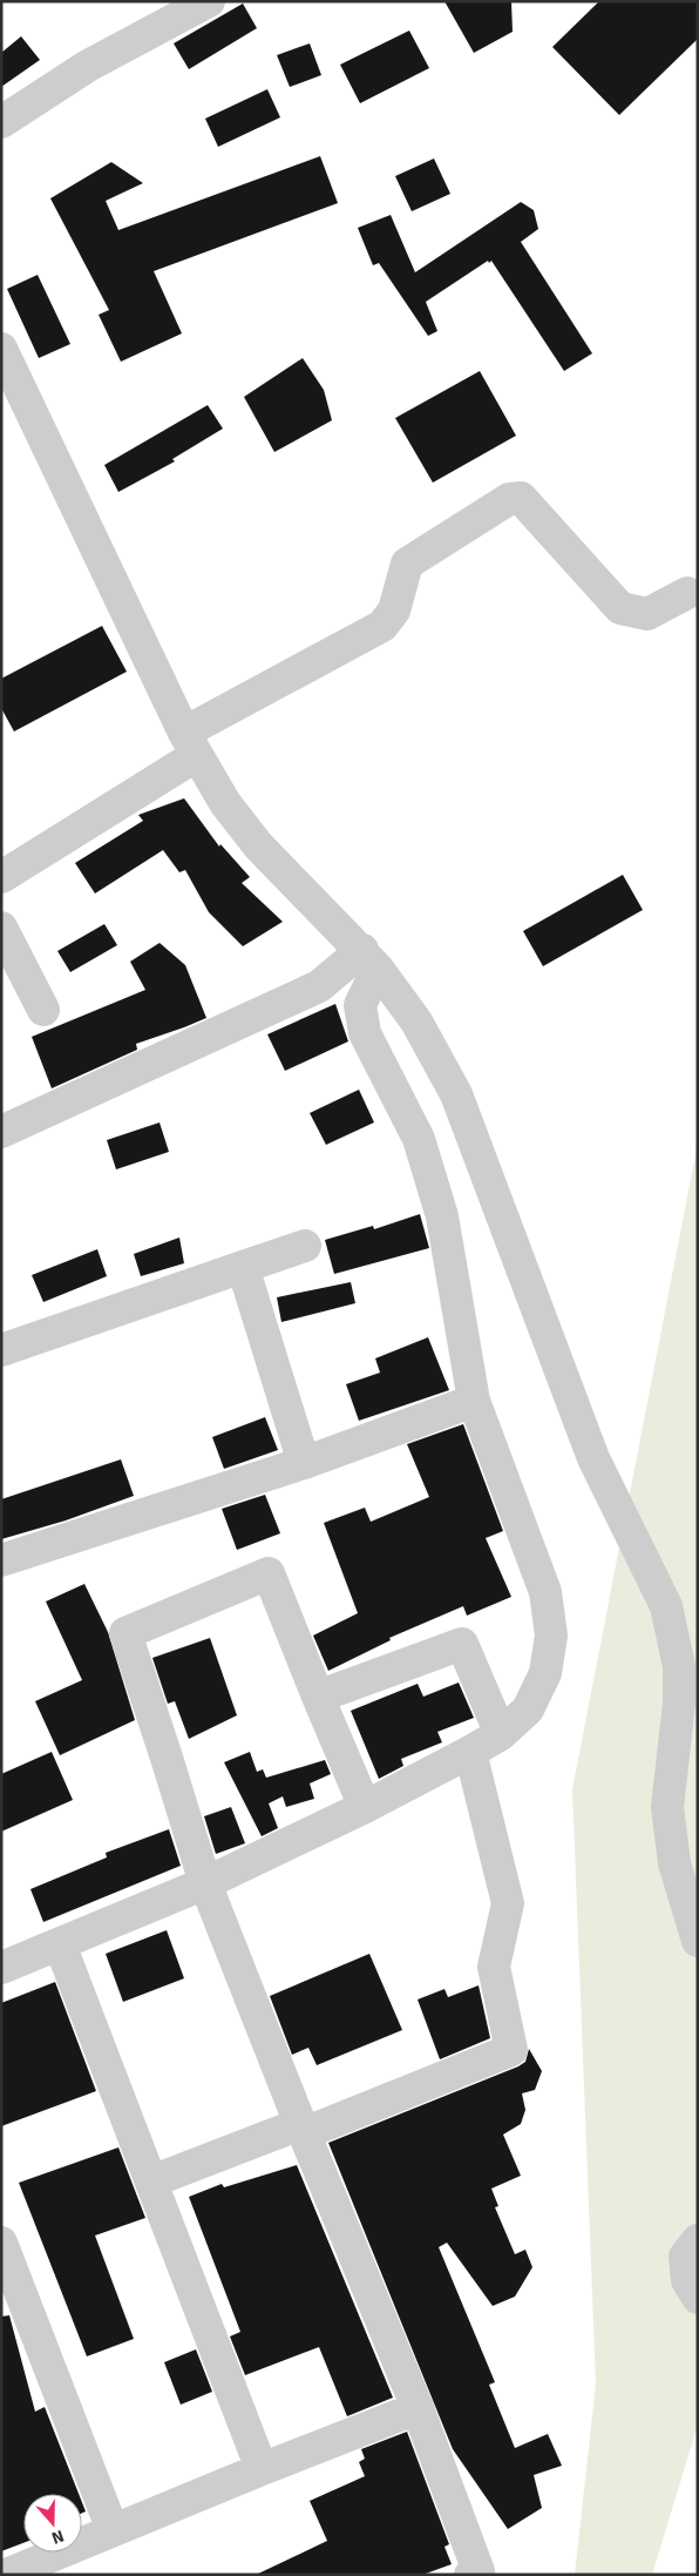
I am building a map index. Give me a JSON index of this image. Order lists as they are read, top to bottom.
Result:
{
  "north": "bottom"
}
